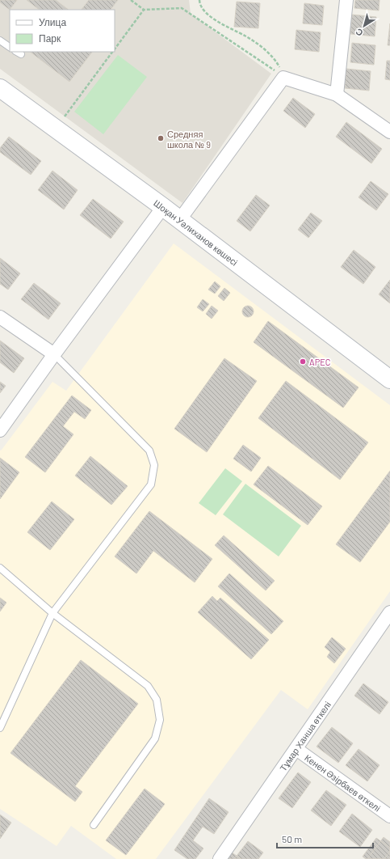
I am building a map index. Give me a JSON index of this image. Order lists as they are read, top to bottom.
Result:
{
  "streets": {
    "main road": ["Шоқан Уәлиханов көшесі"],
    "street": ["Тұмар Ханша өткелі", "Кенен Әзірбаев өткелі"]
  },
  "crossings": [
    ["Тұмар Ханша өткелі", "Кенен Әзірбаев өткелі"]
  ],
  "places": ["Средняя школа № 9", "APEC"],
  "legend": ["Улица", "Парк"],
  "scale_bar": "50 m",
  "north": "bottom left"
}
